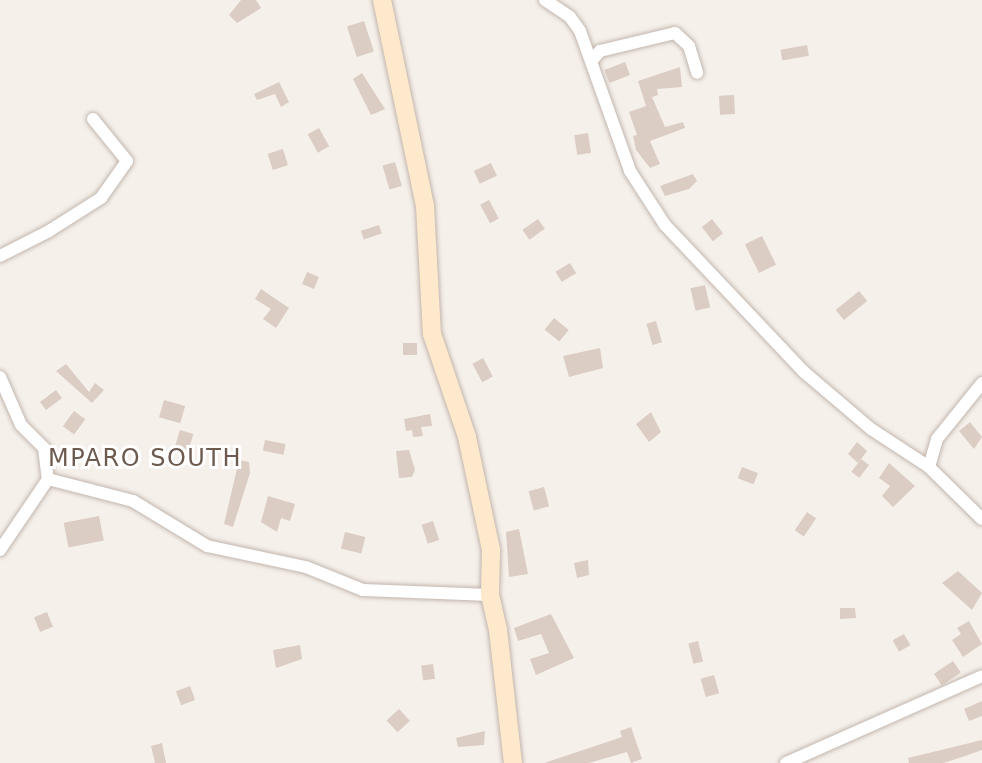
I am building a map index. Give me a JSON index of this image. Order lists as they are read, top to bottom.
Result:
{
  "districts": ["MPARO SOUTH"]
}
